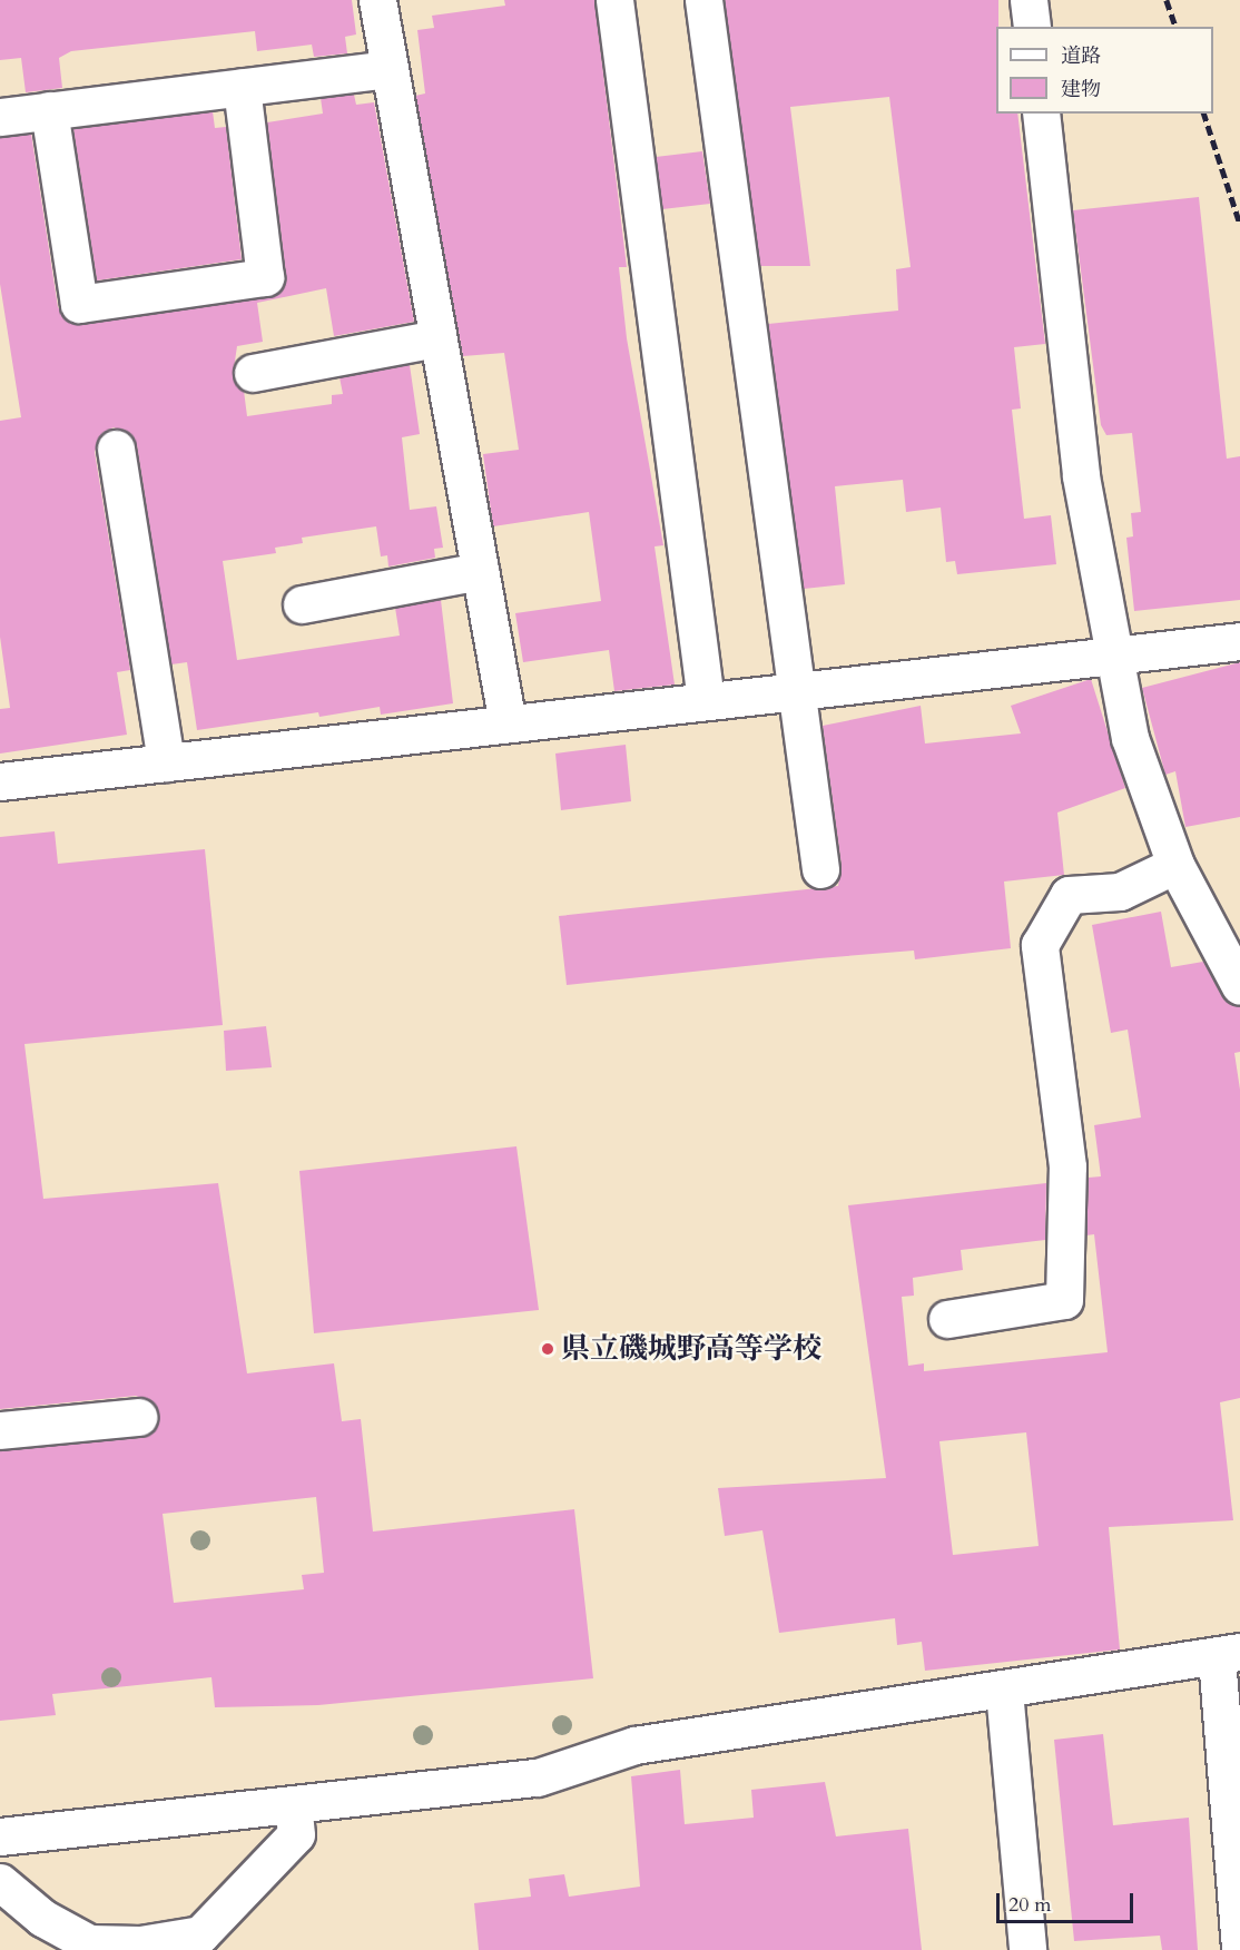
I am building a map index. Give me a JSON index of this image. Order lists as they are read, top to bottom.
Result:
{
  "places": ["県立磯城野高等学校"],
  "legend": ["道路", "建物"],
  "scale_bar": "20 m"
}
